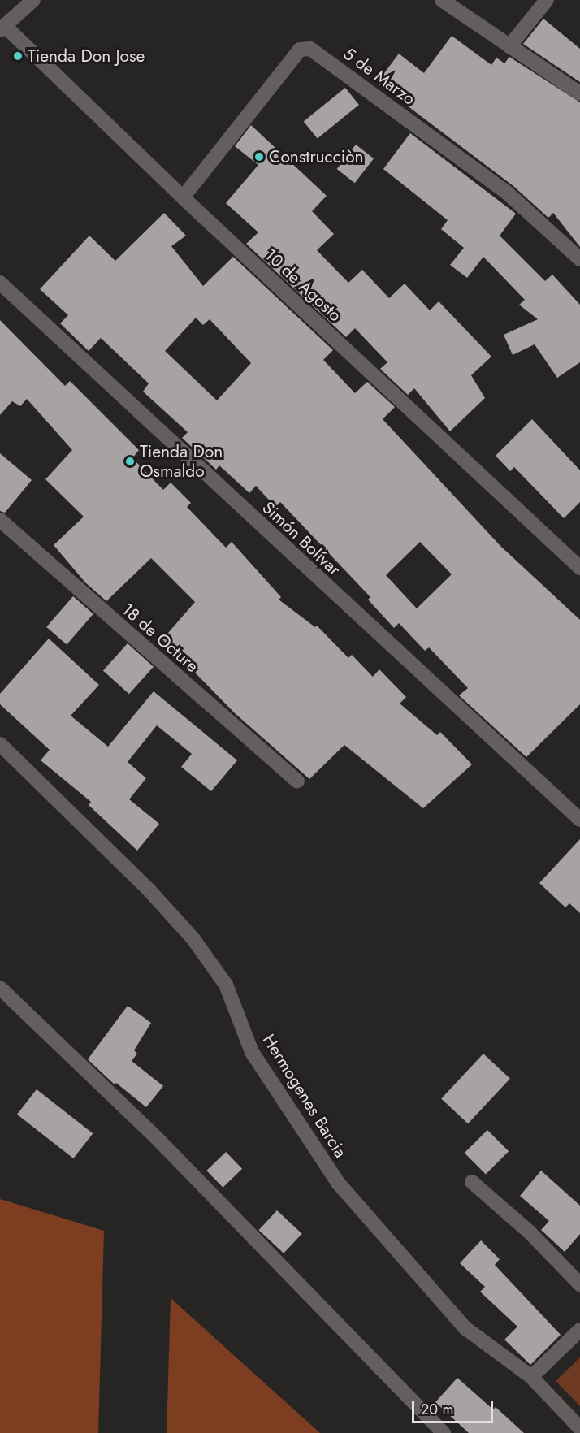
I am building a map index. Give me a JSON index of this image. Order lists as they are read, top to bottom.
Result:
{
  "streets": {
    "street": [
      "5 de Marzo",
      "10 de Agosto",
      "Simón Bolívar",
      "18 de Octure",
      "Hermogenes Barcia"
    ]
  },
  "crossings": [
    ["5 de Marzo", "10 de Agosto"]
  ],
  "places": ["Tienda Don Jose", "Construcciòn", "Tienda Don Osmaldo"],
  "scale_bar": "20 m"
}
